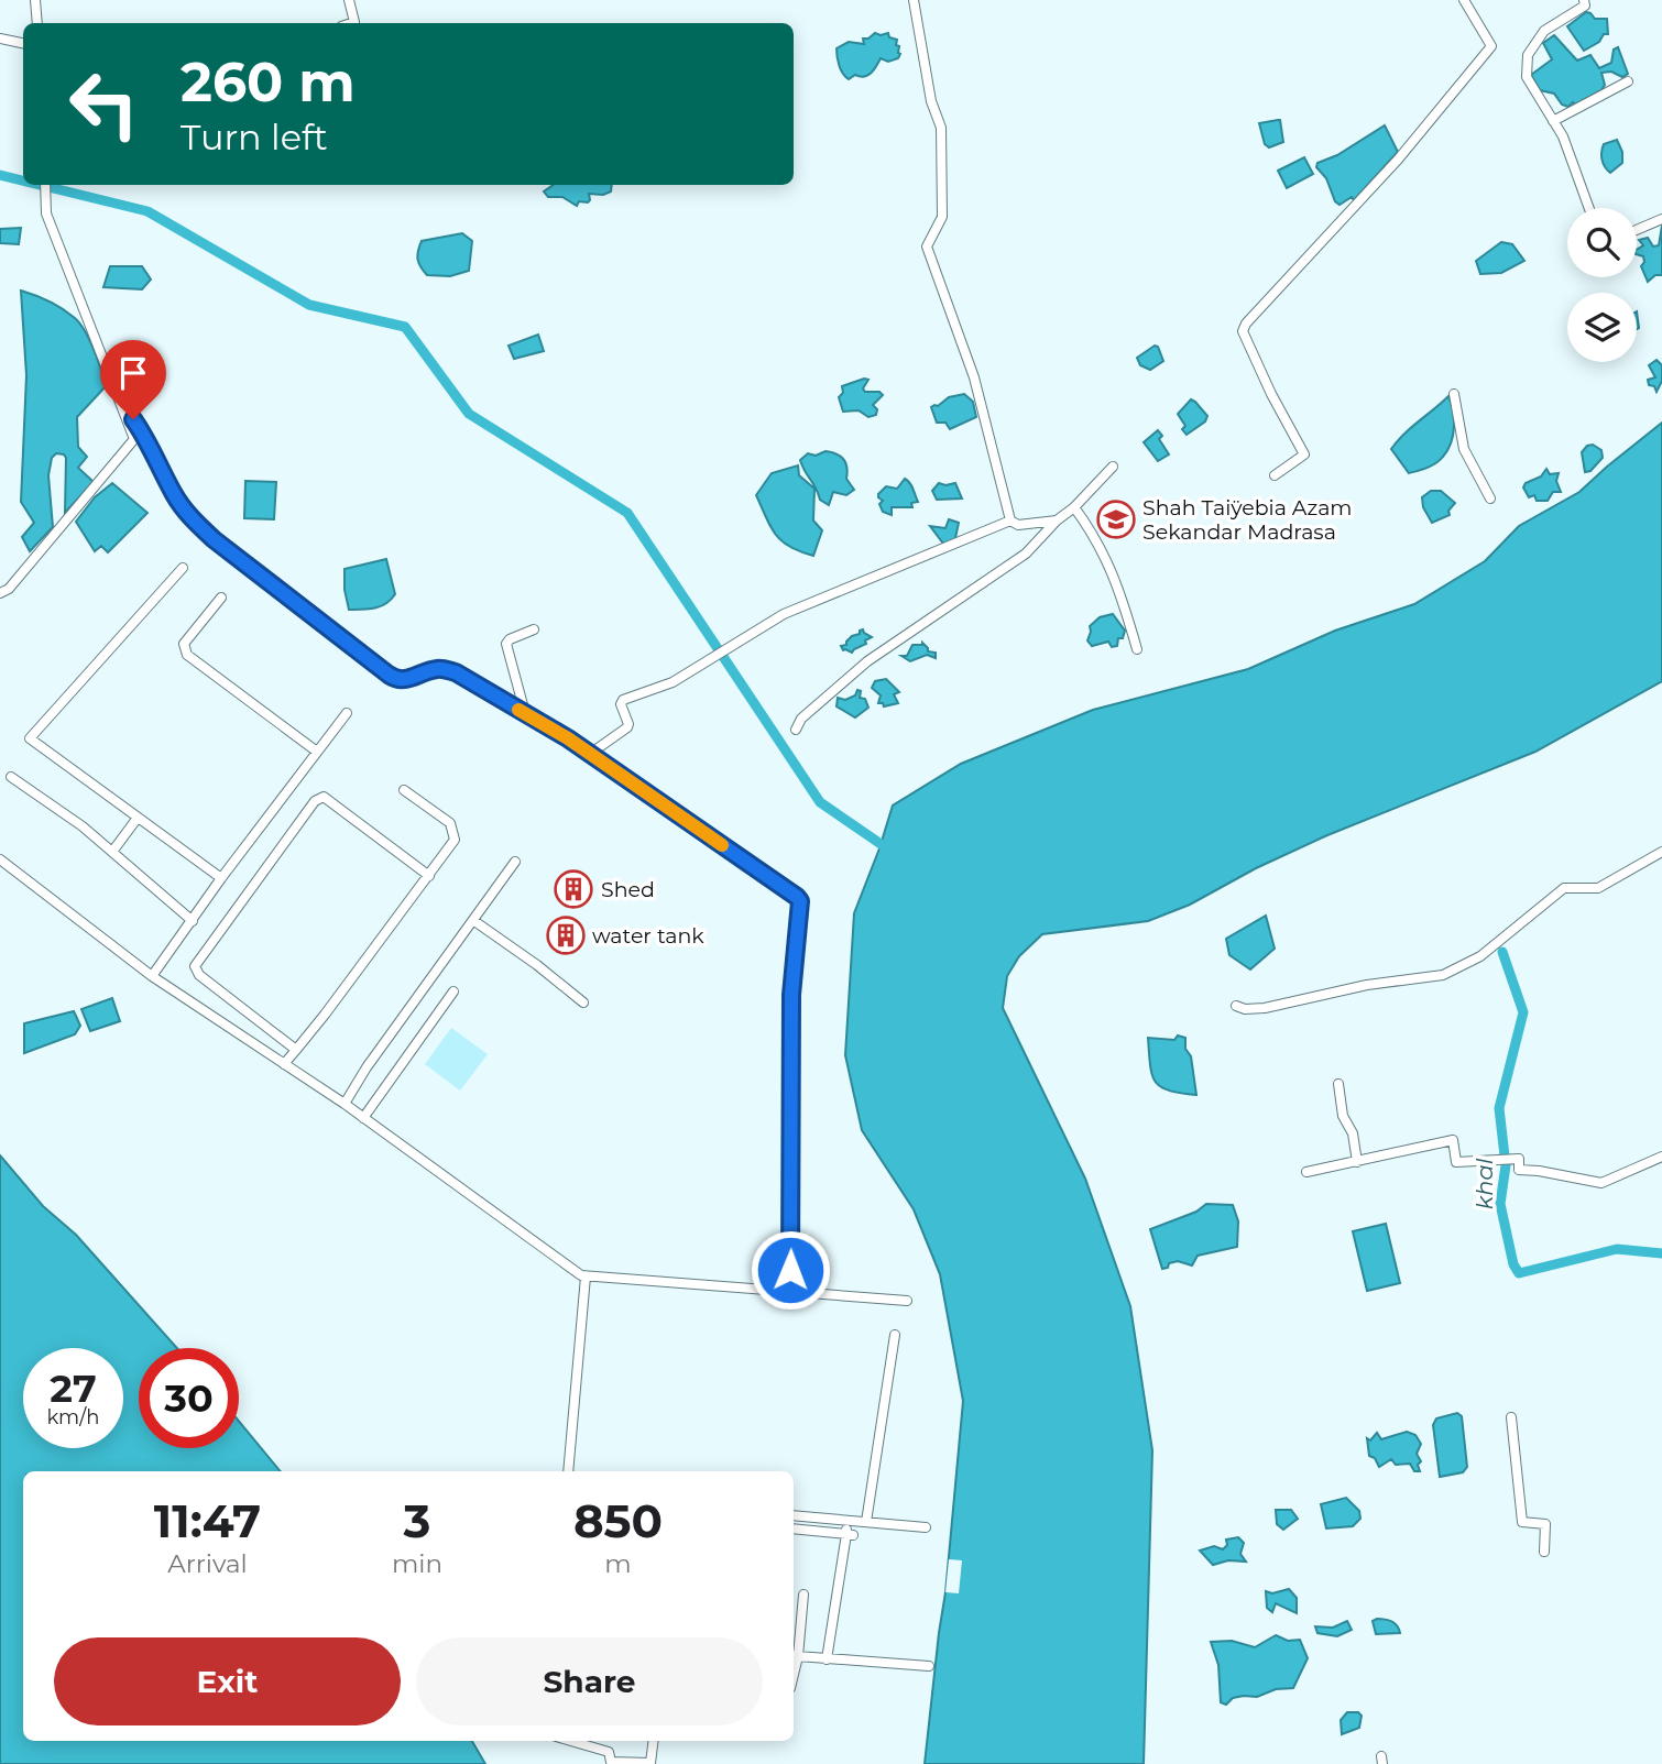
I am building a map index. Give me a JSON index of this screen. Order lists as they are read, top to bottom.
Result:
{
  "water": ["khal"],
  "places": {
    "school or university": ["Shah Taiÿebia Azam Sekandar Madrasa"],
    "building": ["Shed", "water tank"]
  },
  "page": {
    "turn": ["260 m", "Turn left"],
    "speed": "27 km/h",
    "limit": "30",
    "eta": [
      "11:47",
      "Arrival",
      "3",
      "min",
      "850",
      "m"
    ],
    "buttons": ["Exit", "Share"]
  }
}
